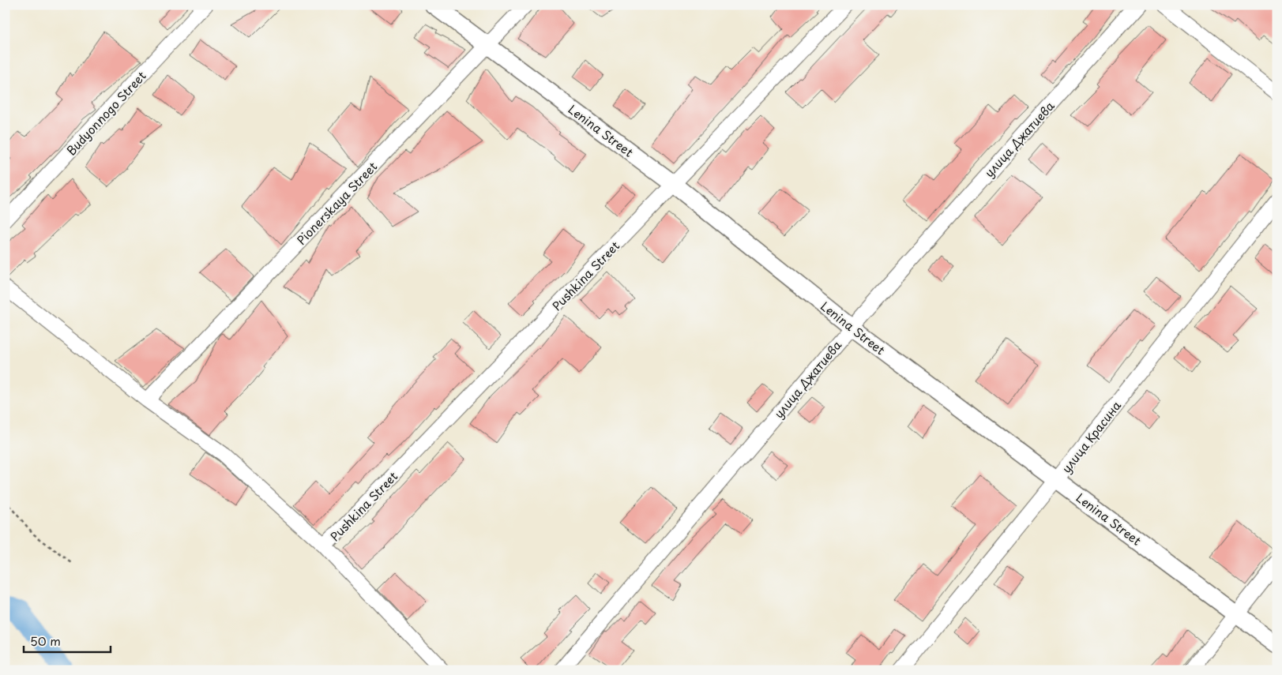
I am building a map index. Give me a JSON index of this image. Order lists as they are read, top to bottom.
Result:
{
  "streets": {
    "street": [
      "Budyonnogo Street",
      "Lenina Street",
      "улица Джатиева",
      "Pionerskaya Street",
      "Pushkina Street",
      "улица Красина"
    ]
  },
  "crossings": [
    ["Lenina Street", "улица Джатиева"],
    ["Lenina Street", "Pionerskaya Street"],
    ["Lenina Street", "Pushkina Street"],
    ["Lenina Street", "улица Красина"]
  ],
  "scale_bar": "50 m"
}
